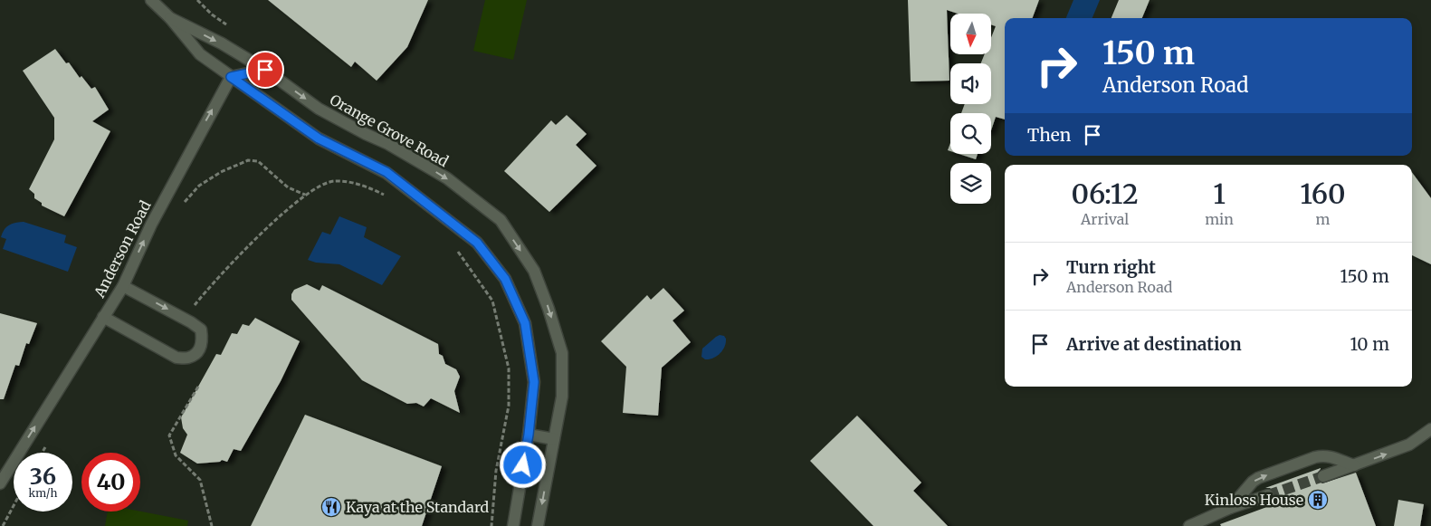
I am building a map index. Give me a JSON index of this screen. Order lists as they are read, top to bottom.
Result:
{
  "streets": {
    "street": ["Orange Grove Road", "Anderson Road"]
  },
  "crossings": [
    ["Orange Grove Road", "Anderson Road"]
  ],
  "one_way": ["Anderson Road"],
  "places": {
    "building": ["Kinloss House"],
    "restaurant": ["Kaya at the Standard"]
  },
  "north": "bottom",
  "page": {
    "turn": ["150 m", "Anderson Road"],
    "then": "Then",
    "eta": [
      "06:12",
      "Arrival",
      "1",
      "min",
      "160",
      "m"
    ],
    "list": [
      {
        "name": "Turn right",
        "note": "Anderson Road",
        "value": "150 m"
      },
      {
        "name": "Arrive at destination",
        "value": "10 m"
      }
    ],
    "speed": "36 km/h",
    "limit": "40"
  }
}
